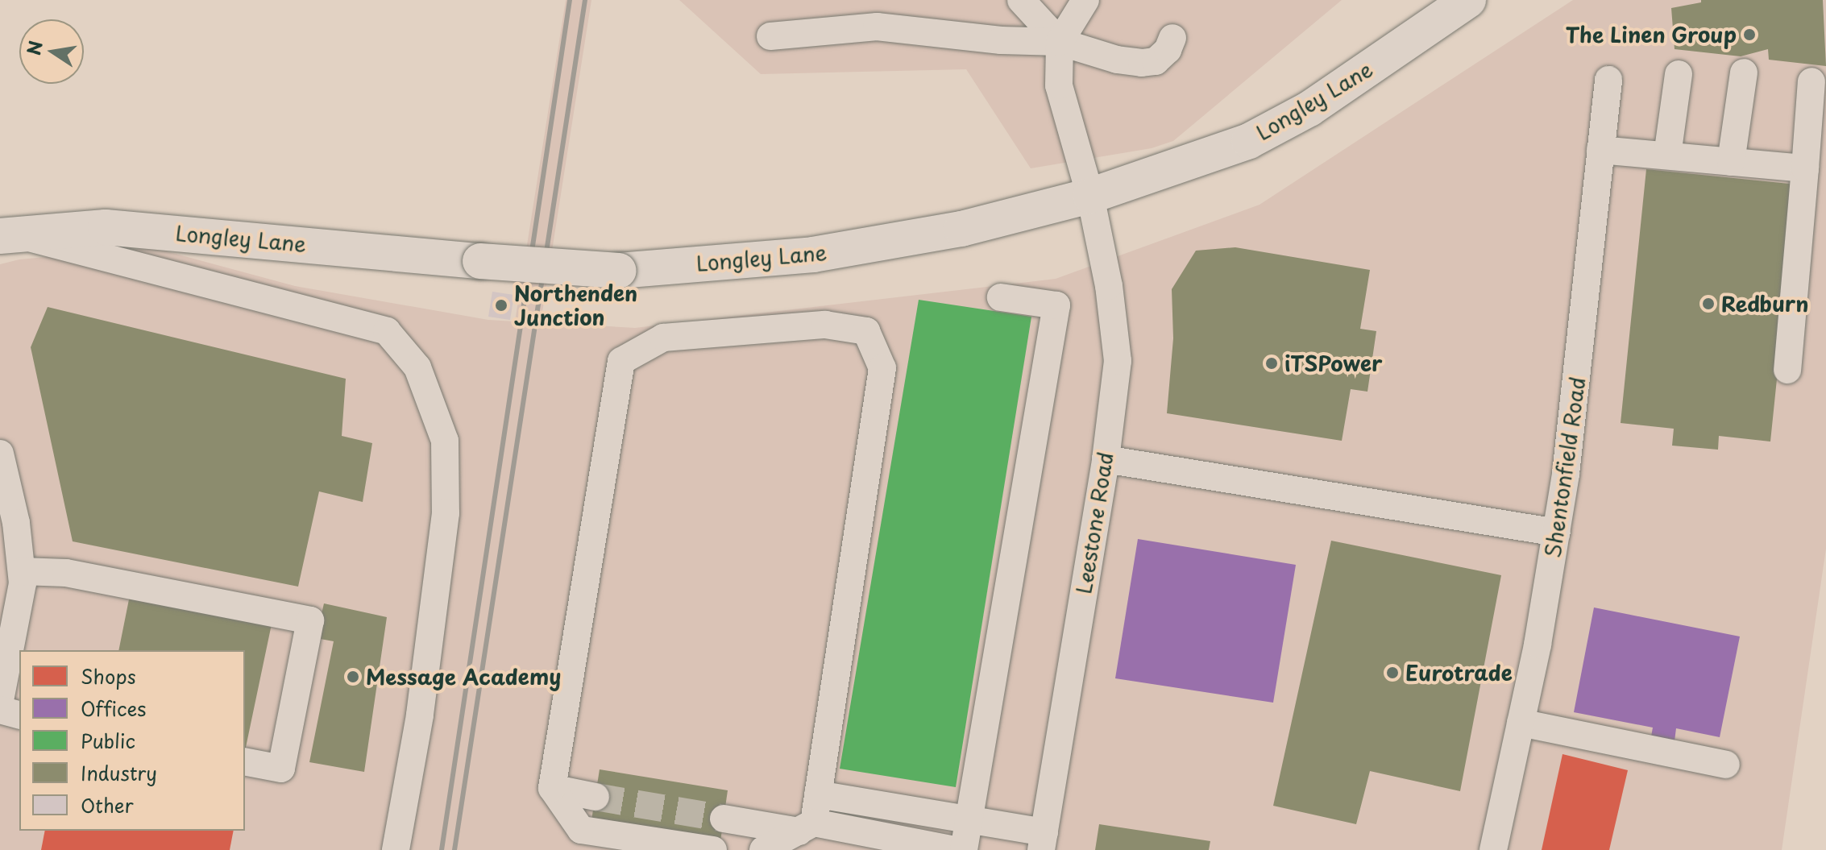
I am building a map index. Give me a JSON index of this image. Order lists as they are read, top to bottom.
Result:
{
  "streets": {
    "main road": ["Longley Lane"],
    "street": ["Shentonfield Road", "Leestone Road"]
  },
  "crossings": [
    ["Longley Lane", "Leestone Road"]
  ],
  "places": [
    "The Linen Group",
    "Redburn",
    "Northenden Junction",
    "iTSPower",
    "Eurotrade",
    "Message Academy"
  ],
  "legend": [
    "Shops",
    "Offices",
    "Public",
    "Industry",
    "Other"
  ],
  "north": "left"
}
